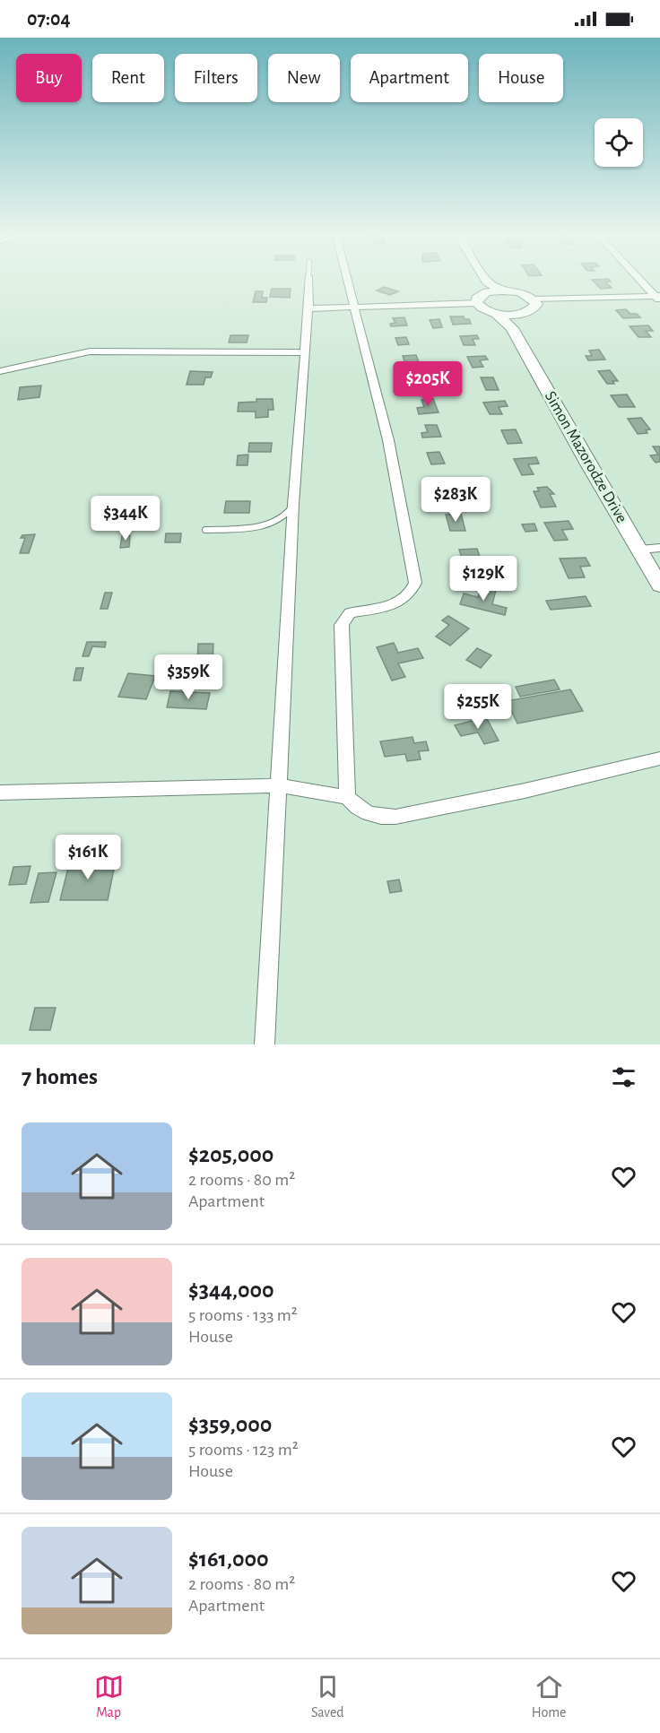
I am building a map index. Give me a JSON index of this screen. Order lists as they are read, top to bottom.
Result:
{
  "streets": {
    "street": ["Simon Mazorodze Drive"]
  },
  "page": {
    "status": "07:04",
    "chip": [
      "Buy",
      "Rent",
      "Filters",
      "New",
      "Apartment",
      "House"
    ],
    "price": [
      "$205K",
      "$283K",
      "$344K",
      "$129K",
      "$359K",
      "$255K",
      "$161K"
    ],
    "heading": "7 homes",
    "list": [
      {
        "name": "$205,000",
        "note": "2 rooms · 80 m² · Apartment"
      },
      {
        "name": "$344,000",
        "note": "5 rooms · 133 m² · House"
      },
      {
        "name": "$359,000",
        "note": "5 rooms · 123 m² · House"
      },
      {
        "name": "$161,000",
        "note": "2 rooms · 80 m² · Apartment"
      }
    ],
    "tabs": ["Map", "Saved", "Home"]
  }
}
